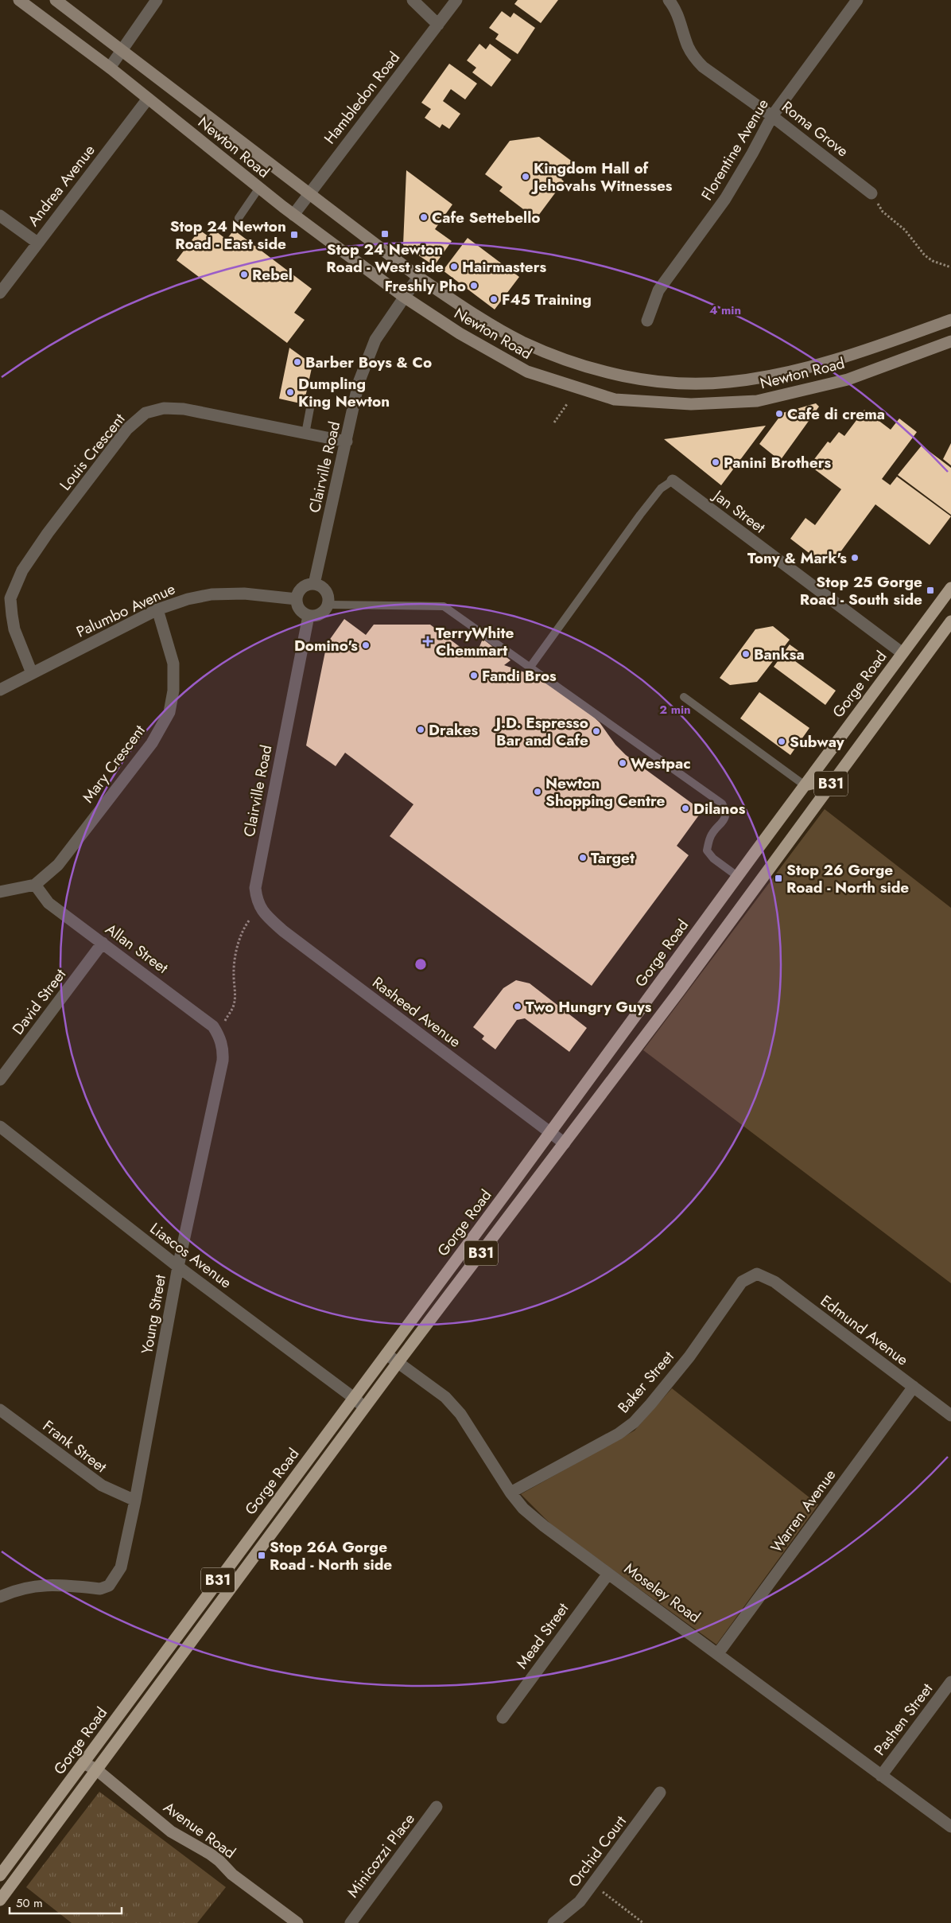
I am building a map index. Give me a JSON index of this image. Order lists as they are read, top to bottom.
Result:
{
  "streets": {
    "main road": [
      "Newton Road",
      "Gorge Road",
      "B31",
      "Avenue Road"
    ],
    "street": [
      "Hambledon Road",
      "Roma Grove",
      "Florentine Avenue",
      "Andrea Avenue",
      "Louis Crescent",
      "Clairville Road",
      "Jan Street",
      "Palumbo Avenue",
      "Mary Crescent",
      "Allan Street",
      "David Street",
      "Rasheed Avenue",
      "Liascos Avenue",
      "Young Street",
      "Edmund Avenue",
      "Baker Street",
      "Frank Street",
      "Warren Avenue",
      "Moseley Road",
      "Mead Street",
      "Pashen Street",
      "Orchid Court",
      "Minicozzi Place"
    ]
  },
  "crossings": [
    ["Hambledon Road", "Newton Road"],
    ["Roma Grove", "Florentine Avenue"],
    ["Newton Road", "Andrea Avenue"],
    ["Newton Road", "Clairville Road"],
    ["Louis Crescent", "Clairville Road"],
    ["Louis Crescent", "Palumbo Avenue"],
    ["Clairville Road", "Palumbo Avenue"],
    ["Clairville Road", "Rasheed Avenue"],
    ["Jan Street", "Gorge Road"],
    ["Palumbo Avenue", "Mary Crescent"],
    ["Gorge Road", "Rasheed Avenue"],
    ["Gorge Road", "Liascos Avenue"],
    ["Gorge Road", "Moseley Road"],
    ["Gorge Road", "Avenue Road"],
    ["Mary Crescent", "Allan Street"],
    ["Allan Street", "David Street"],
    ["Allan Street", "Young Street"],
    ["Liascos Avenue", "Young Street"],
    ["Young Street", "Frank Street"],
    ["Edmund Avenue", "Baker Street"],
    ["Edmund Avenue", "Warren Avenue"],
    ["Baker Street", "Moseley Road"],
    ["Warren Avenue", "Moseley Road"],
    ["Moseley Road", "Mead Street"],
    ["Moseley Road", "Pashen Street"]
  ],
  "places": {
    "other": [
      "Kingdom Hall of Jehovahs Witnesses",
      "Cafe Settebello",
      "Hairmasters",
      "Rebel",
      "Freshly Pho",
      "F45 Training",
      "Barber Boys & Co",
      "Dumpling King Newton",
      "Cafe di crema",
      "Panini Brothers",
      "Tony & Mark's",
      "Domino's",
      "Banksa",
      "Fandi Bros",
      "Drakes",
      "J.D. Espresso Bar and Cafe",
      "Subway",
      "Westpac",
      "Newton Shopping Centre",
      "Dilanos",
      "Target",
      "Two Hungry Guys"
    ],
    "transit": [
      "Stop 24 Newton Road - West side",
      "Stop 24 Newton Road - East side",
      "Stop 25 Gorge Road - South side",
      "Stop 26 Gorge Road - North side",
      "Stop 26A Gorge Road - North side"
    ],
    "health": ["TerryWhite Chemmart"]
  },
  "scale_bar": "50 m",
  "rings": ["4 min", "2 min"]
}
